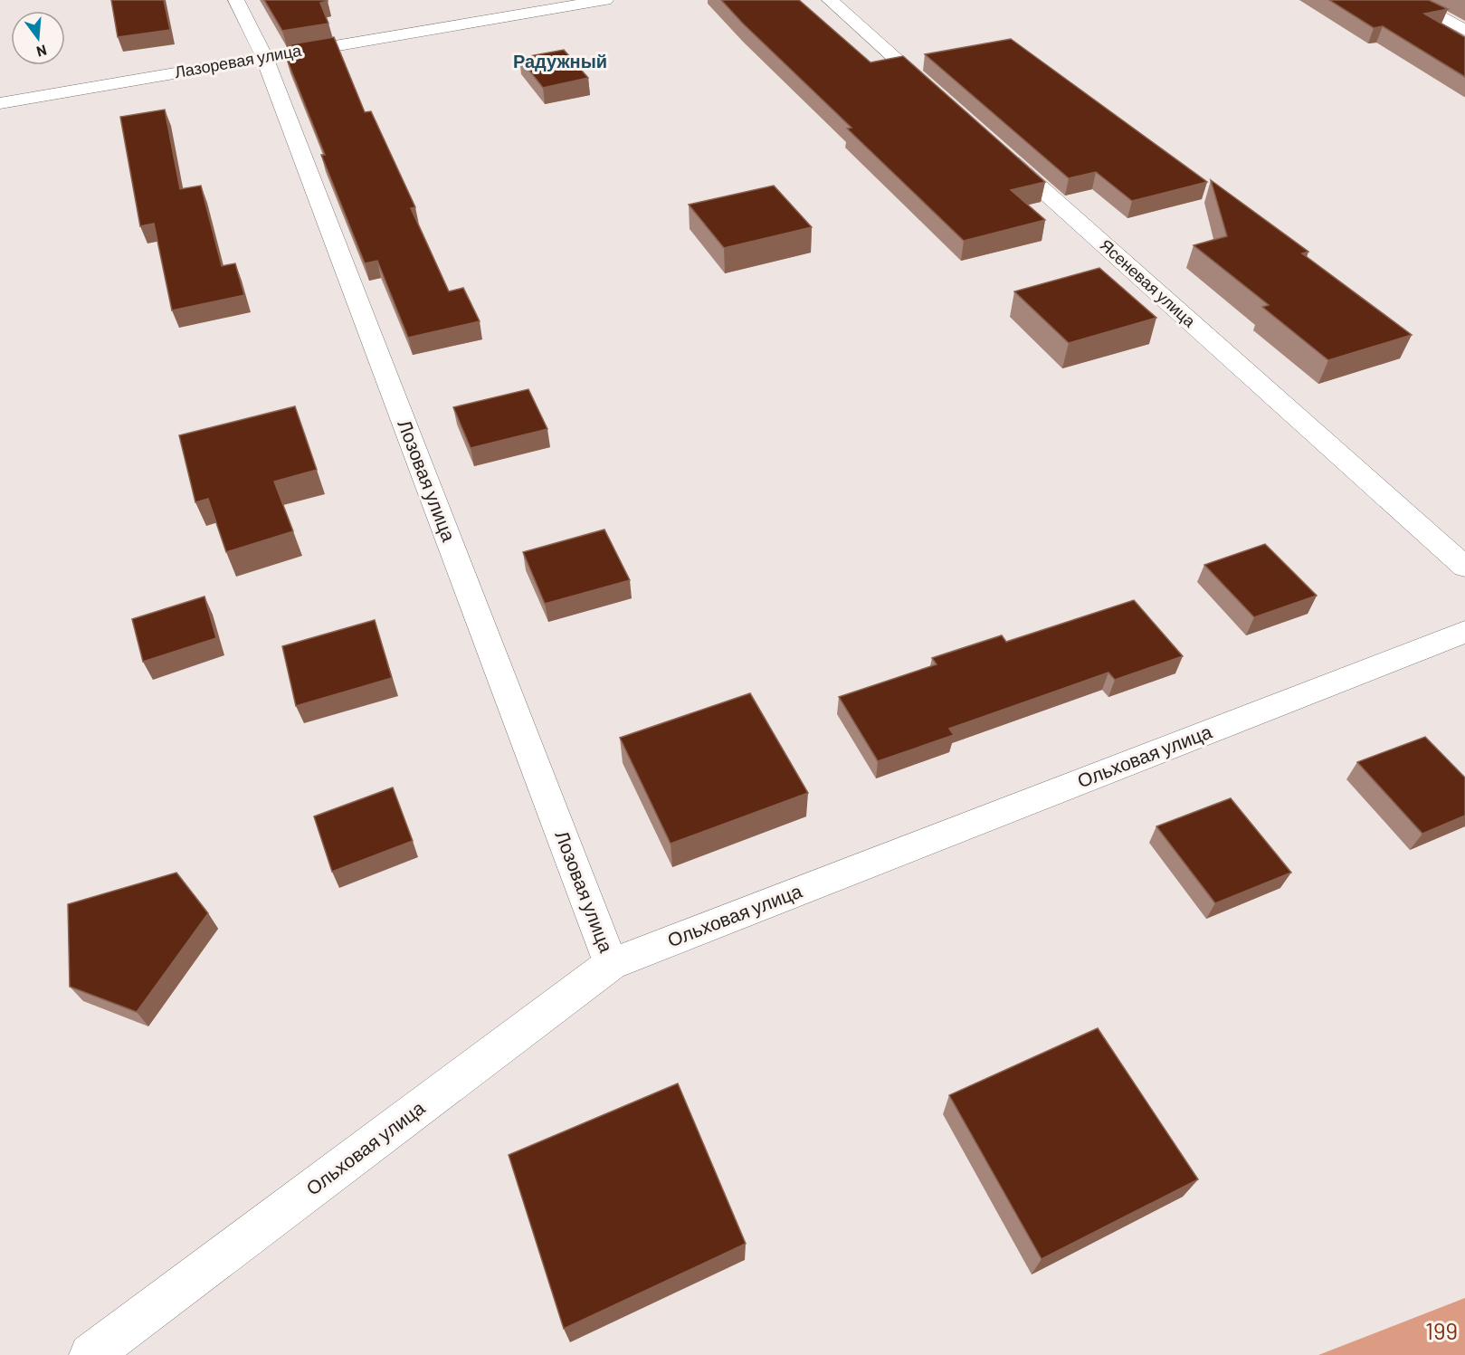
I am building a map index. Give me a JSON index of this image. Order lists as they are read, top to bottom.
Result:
{
  "streets": {
    "street": [
      "Лазоревая улица",
      "Ясеневая улица",
      "Лозовая улица",
      "Ольховая улица"
    ]
  },
  "crossings": [
    ["Лазоревая улица", "Лозовая улица"],
    ["Лозовая улица", "Ольховая улица"]
  ],
  "districts": ["Радужный"],
  "parks": ["199"],
  "north": "bottom"
}
